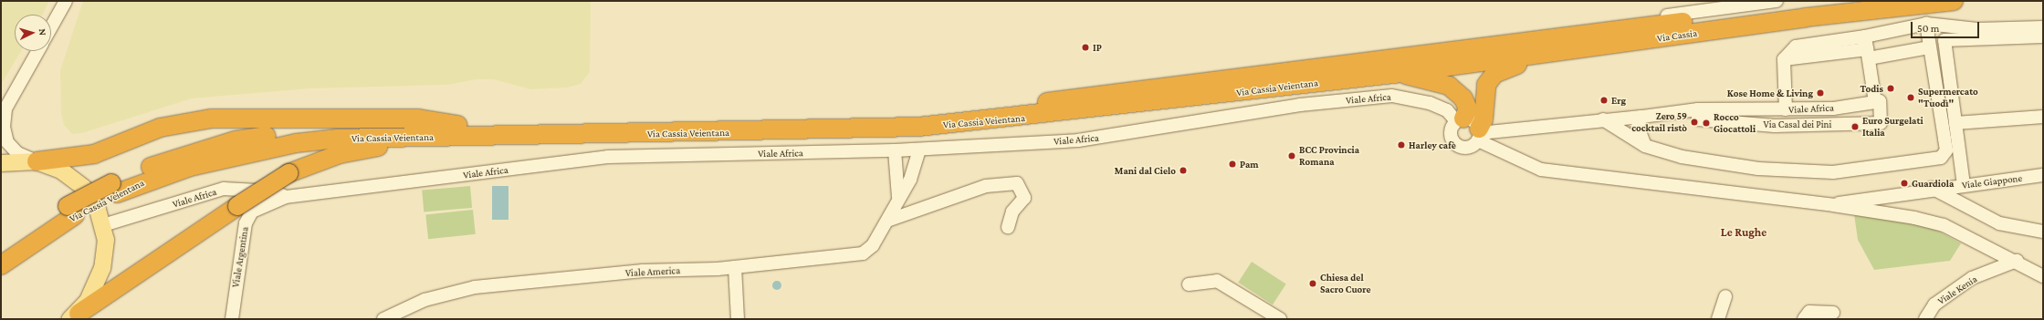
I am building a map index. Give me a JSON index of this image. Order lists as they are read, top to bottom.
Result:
{
  "streets": {
    "highway": ["Via Cassia", "Via Cassia Veientana"],
    "street": [
      "Viale Africa",
      "Via Casal dei Pini",
      "Viale Giappone",
      "Viale Argentina",
      "Viale America",
      "Viale Kenia"
    ]
  },
  "crossings": [
    ["Via Cassia", "Via Cassia Veientana"],
    ["Viale Africa", "Via Casal dei Pini"],
    ["Viale Africa", "Viale Giappone"],
    ["Viale Africa", "Viale Argentina"],
    ["Viale Africa", "Viale America"],
    ["Viale Africa", "Viale Kenia"]
  ],
  "districts": ["Le Rughe"],
  "places": [
    "IP",
    "Todis",
    "Kose Home & Living",
    "Supermercato \"Tuodì\"",
    "Erg",
    "Zero 59 cocktail ristò",
    "Rocco Giocattoli",
    "Euro Surgelati Italia",
    "Harley cafè",
    "BCC Provincia Romana",
    "Pam",
    "Mani dal Cielo",
    "Guardiola",
    "Chiesa del Sacro Cuore"
  ],
  "scale_bar": "50 m",
  "north": "right"
}
